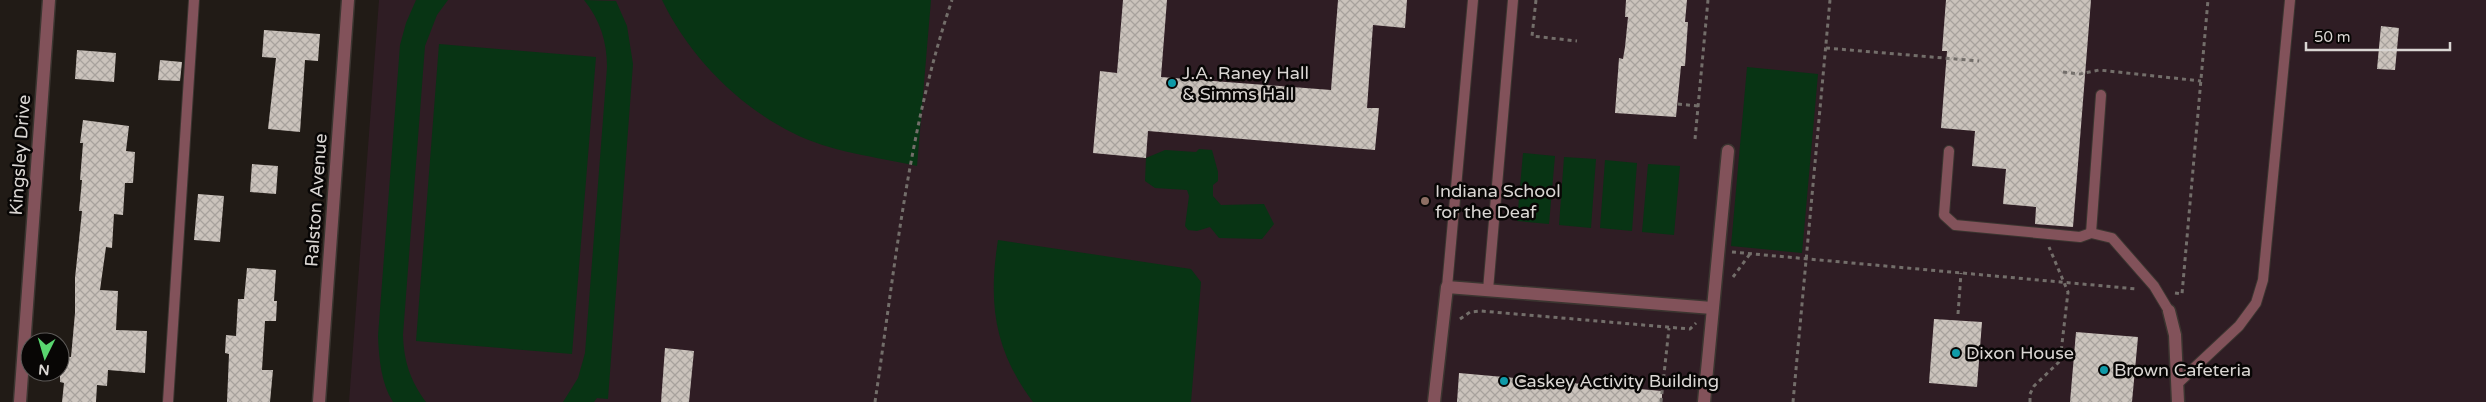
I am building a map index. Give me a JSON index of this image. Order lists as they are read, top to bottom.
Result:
{
  "streets": {
    "street": ["Kingsley Drive", "Ralston Avenue"]
  },
  "places": [
    "J.A. Raney Hall & Simms Hall",
    "Indiana School for the Deaf",
    "Dixon House",
    "Brown Cafeteria",
    "Caskey Activity Building"
  ],
  "scale_bar": "50 m",
  "north": "bottom"
}
